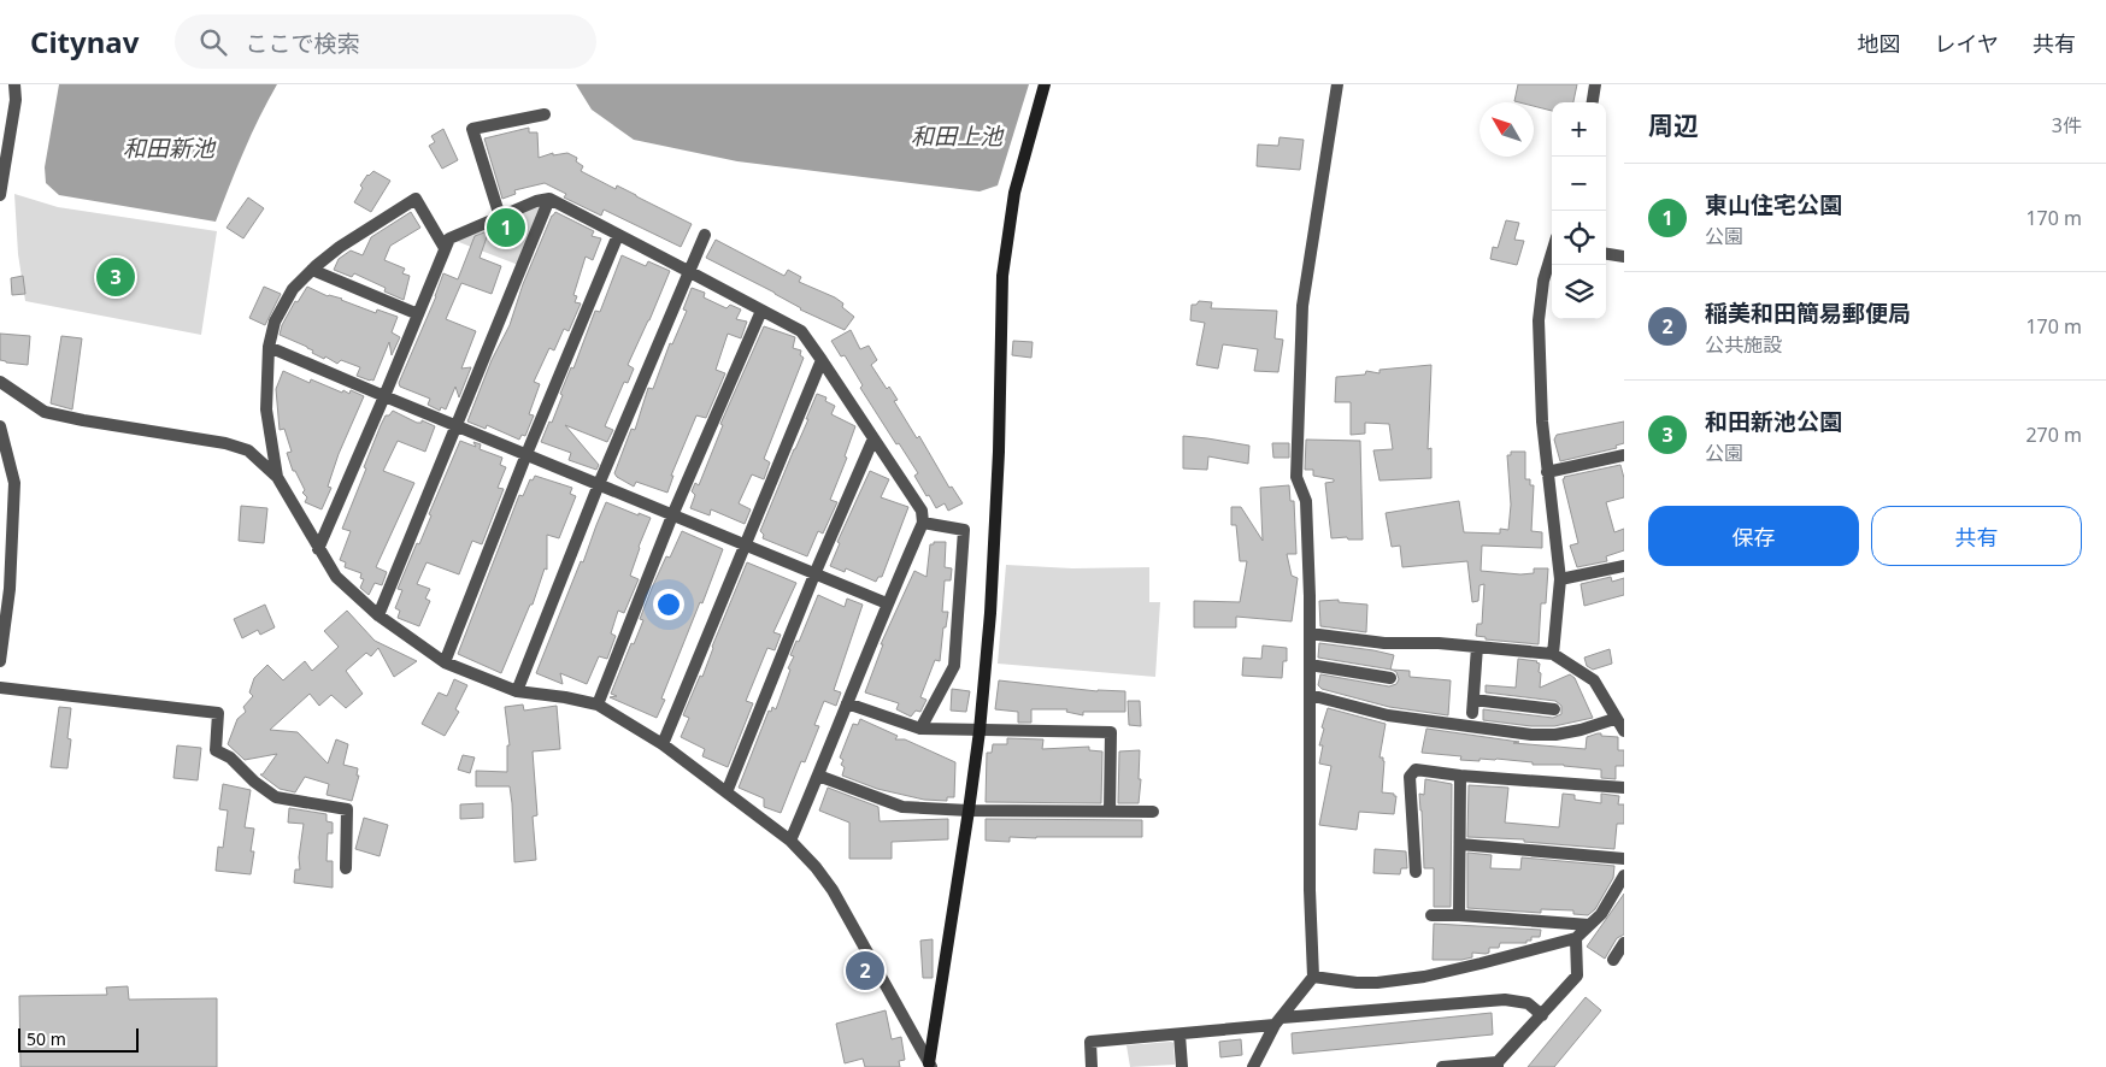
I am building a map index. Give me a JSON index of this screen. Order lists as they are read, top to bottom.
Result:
{
  "water": ["和田上池", "和田新池"],
  "scale_bar": "50 m",
  "north": "top left",
  "page": {
    "header": "Citynav",
    "search": "ここで検索",
    "nav": ["地図", "レイヤ", "共有"],
    "heading": ["周辺", "3件"],
    "map_buttons": ["+", "−"],
    "list": [
      {
        "mark": "1",
        "name": "東山住宅公園",
        "note": "公園",
        "value": "170 m"
      },
      {
        "mark": "2",
        "name": "稲美和田簡易郵便局",
        "note": "公共施設",
        "value": "170 m"
      },
      {
        "mark": "3",
        "name": "和田新池公園",
        "note": "公園",
        "value": "270 m"
      }
    ],
    "pins": ["1", "3", "2"],
    "buttons": ["保存", "共有"],
    "scale": "50 m"
  }
}
